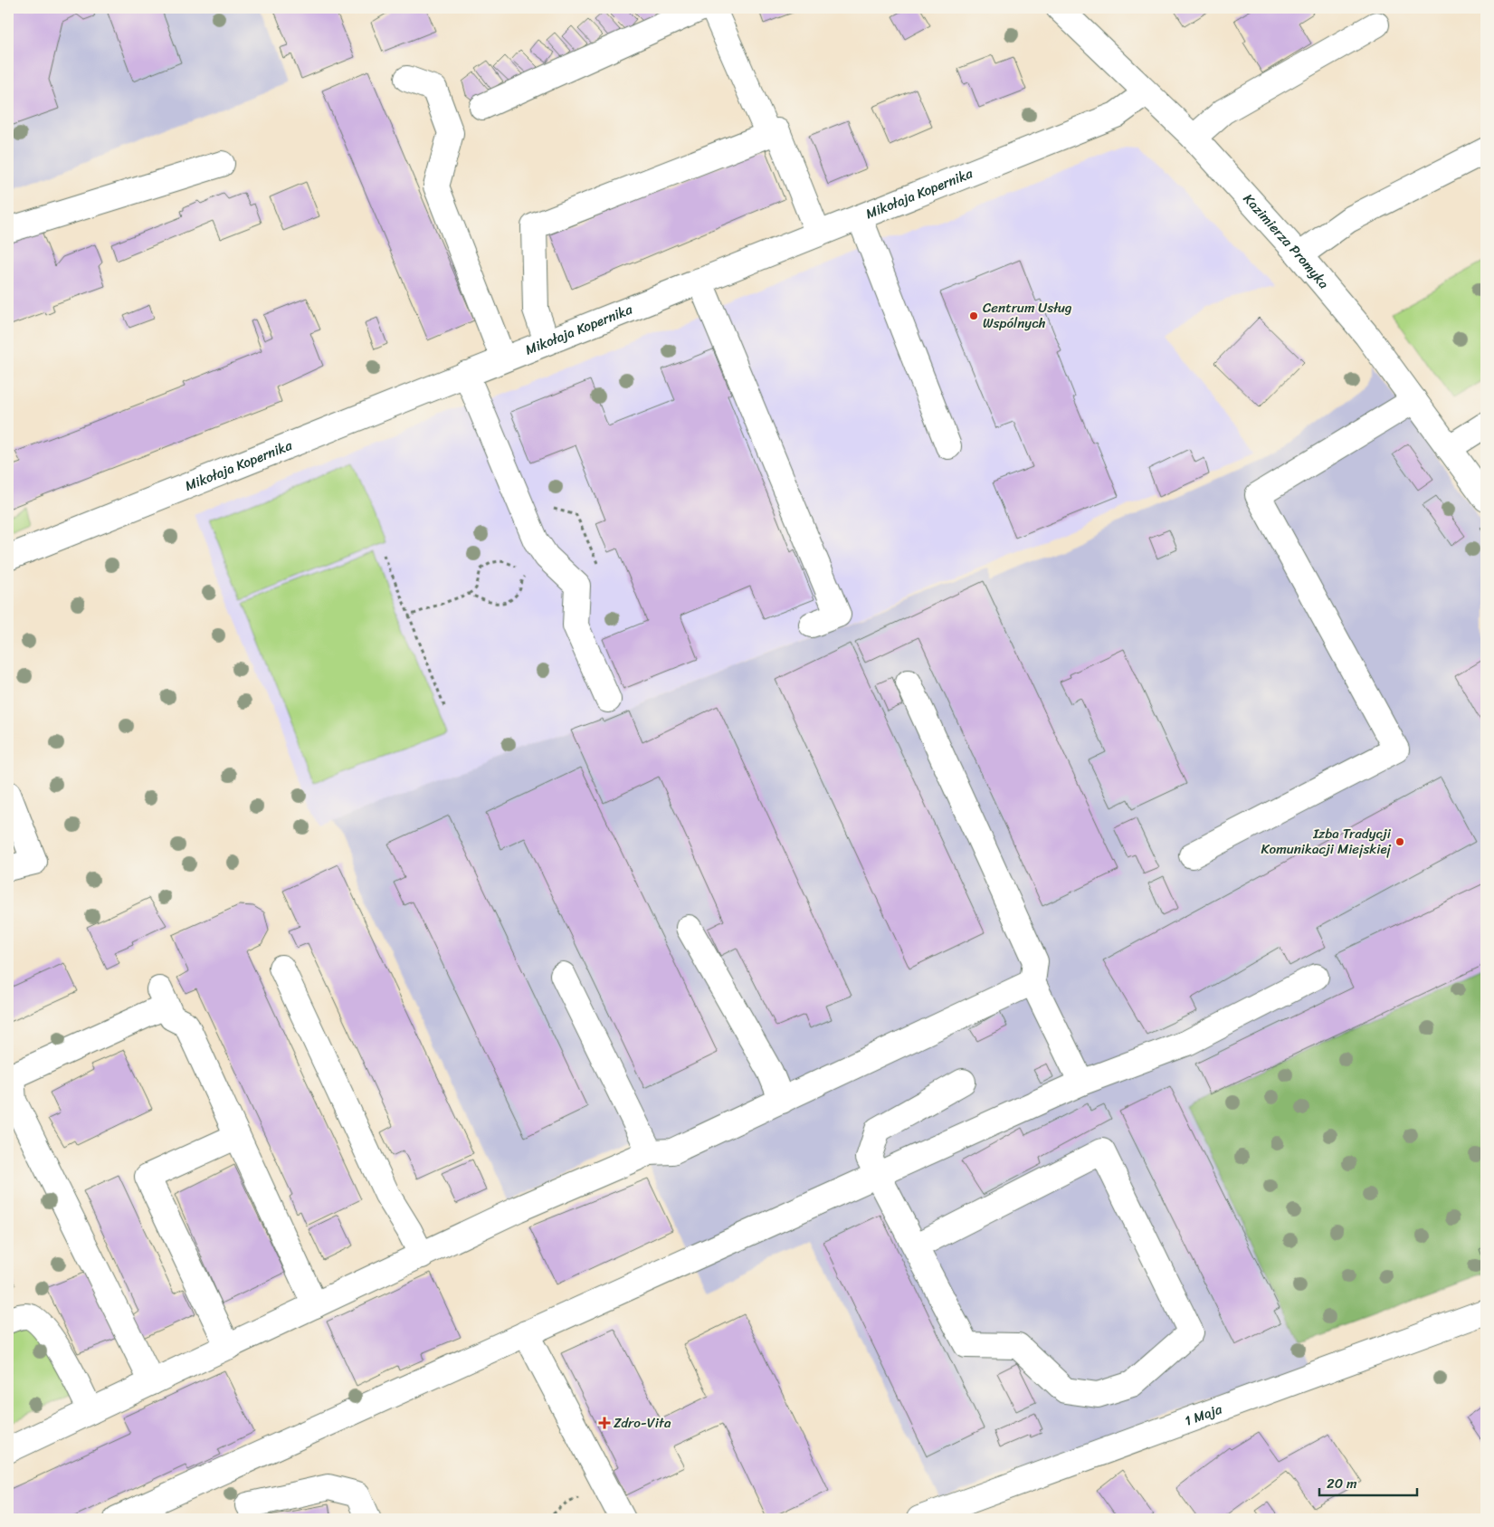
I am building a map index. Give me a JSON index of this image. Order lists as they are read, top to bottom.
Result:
{
  "streets": {
    "street": ["Mikołaja Kopernika", "Kazimierza Promyka", "1 Maja"]
  },
  "crossings": [
    ["Mikołaja Kopernika", "Kazimierza Promyka"]
  ],
  "places": {
    "other": ["Centrum Usług Wspólnych", "Izba Tradycji Komunikacji Miejskiej"],
    "health": ["Zdro-Vita"]
  },
  "scale_bar": "20 m"
}
